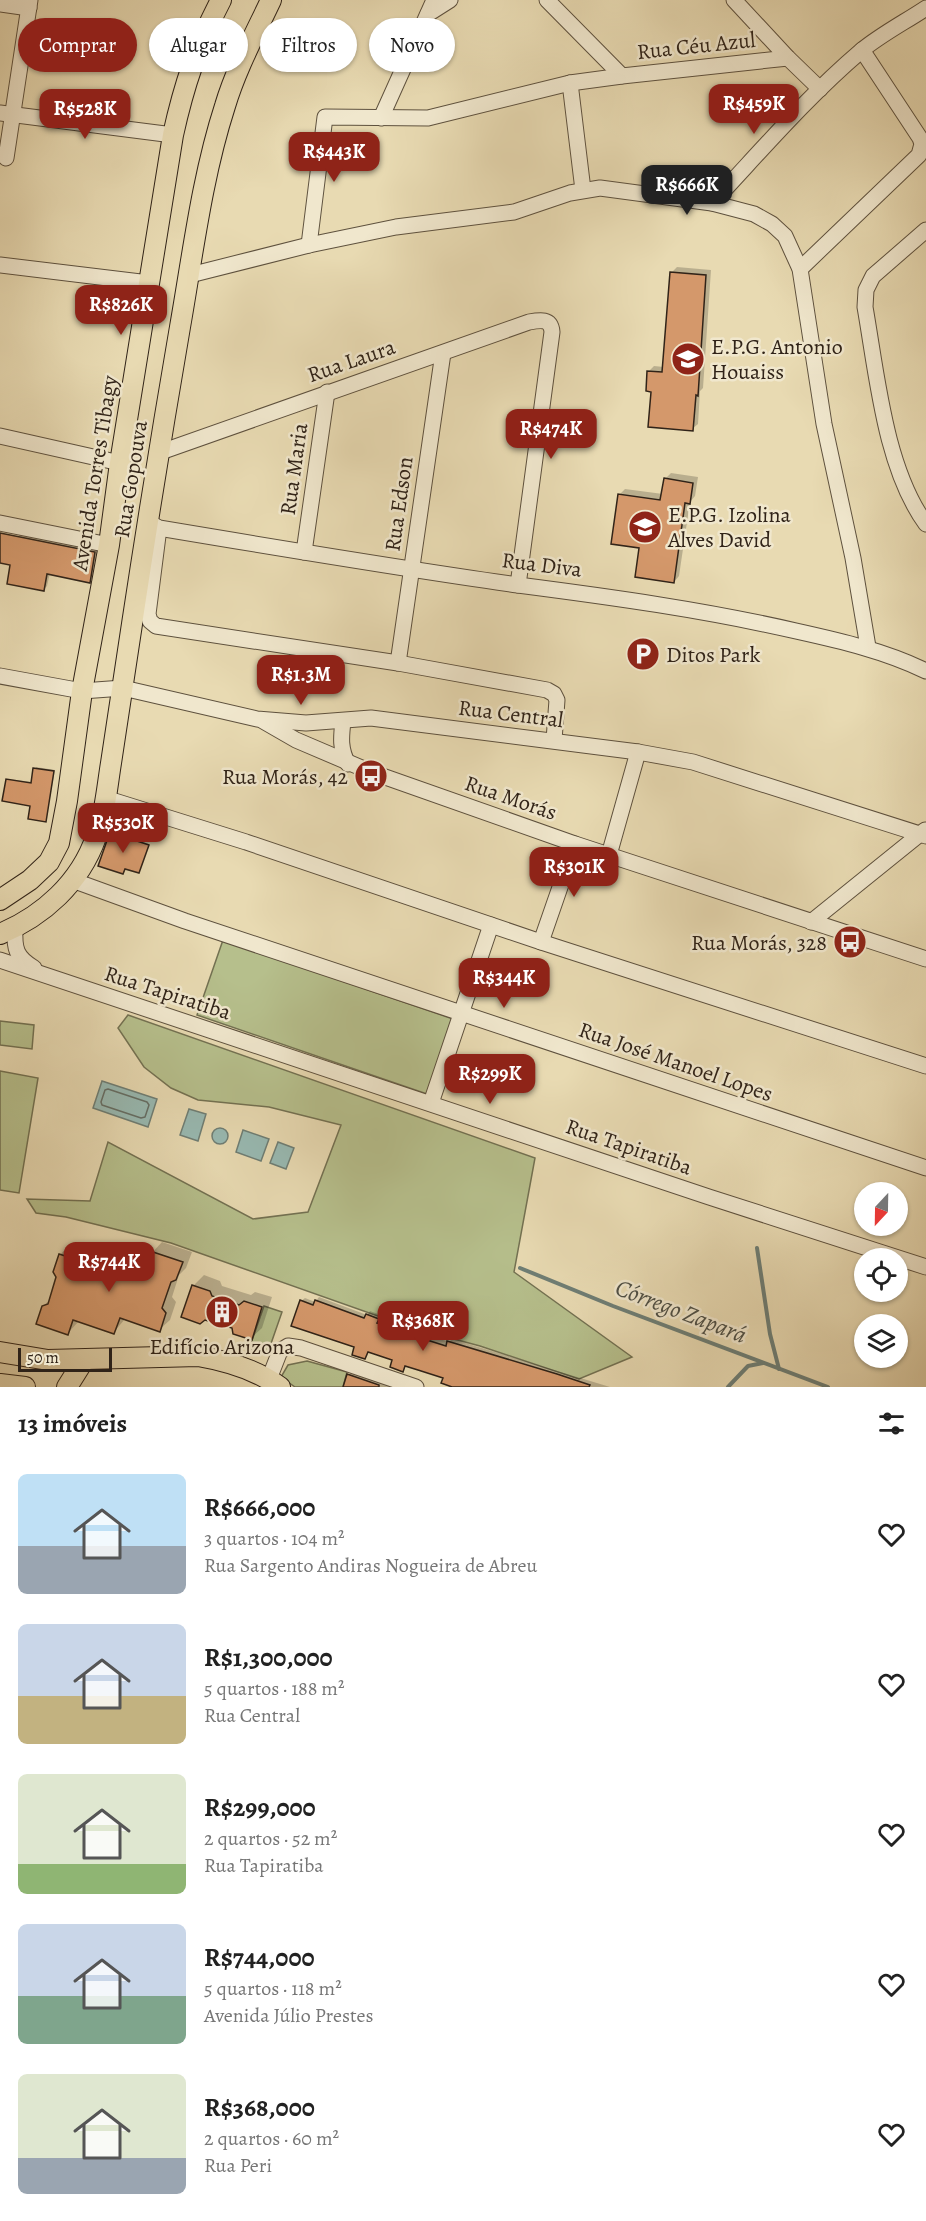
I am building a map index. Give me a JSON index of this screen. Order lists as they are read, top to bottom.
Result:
{
  "streets": {
    "main road": ["Avenida Torres Tibagy", "Rua Gopouva"],
    "street": [
      "Rua Céu Azul",
      "Rua Laura",
      "Rua Maria",
      "Rua Edson",
      "Rua Diva",
      "Rua Central",
      "Rua Morás",
      "Rua Tapiratiba",
      "Rua José Manoel Lopes"
    ]
  },
  "crossings": [
    ["Rua Laura", "Rua Maria"],
    ["Rua Laura", "Rua Gopouva"],
    ["Rua Laura", "Rua Edson"],
    ["Rua Laura", "Rua Diva"],
    ["Rua Maria", "Rua Diva"],
    ["Avenida Torres Tibagy", "Rua Central"],
    ["Rua Gopouva", "Rua Diva"],
    ["Rua Gopouva", "Rua Central"],
    ["Rua Gopouva", "Rua Tapiratiba"],
    ["Rua Gopouva", "Rua José Manoel Lopes"],
    ["Rua Edson", "Rua Diva"],
    ["Rua Central", "Rua Morás"]
  ],
  "water": ["Córrego Zapará"],
  "places": {
    "school or university": ["E.P.G. Antonio Houaiss", "E.P.G. Izolina Alves David"],
    "parking": ["Ditos Park"],
    "bus stop": ["Rua Morás, 42", "Rua Morás, 328"],
    "building": ["Edifício Arizona"]
  },
  "scale_bar": "50 m",
  "north": "bottom",
  "page": {
    "chip": [
      "Comprar",
      "Alugar",
      "Filtros",
      "Novo"
    ],
    "price": [
      "R$459K",
      "R$528K",
      "R$443K",
      "R$666K",
      "R$826K",
      "R$474K",
      "R$1.3M",
      "R$530K",
      "R$301K",
      "R$344K",
      "R$299K",
      "R$744K",
      "R$368K"
    ],
    "scale": "50 m",
    "heading": "13 imóveis",
    "list": [
      {
        "name": "R$666,000",
        "note": "3 quartos · 104 m² · Rua Sargento Andiras Nogueira de Abreu"
      },
      {
        "name": "R$1,300,000",
        "note": "5 quartos · 188 m² · Rua Central"
      },
      {
        "name": "R$299,000",
        "note": "2 quartos · 52 m² · Rua Tapiratiba"
      },
      {
        "name": "R$744,000",
        "note": "5 quartos · 118 m² · Avenida Júlio Prestes"
      },
      {
        "name": "R$368,000",
        "note": "2 quartos · 60 m² · Rua Peri"
      }
    ]
  }
}
